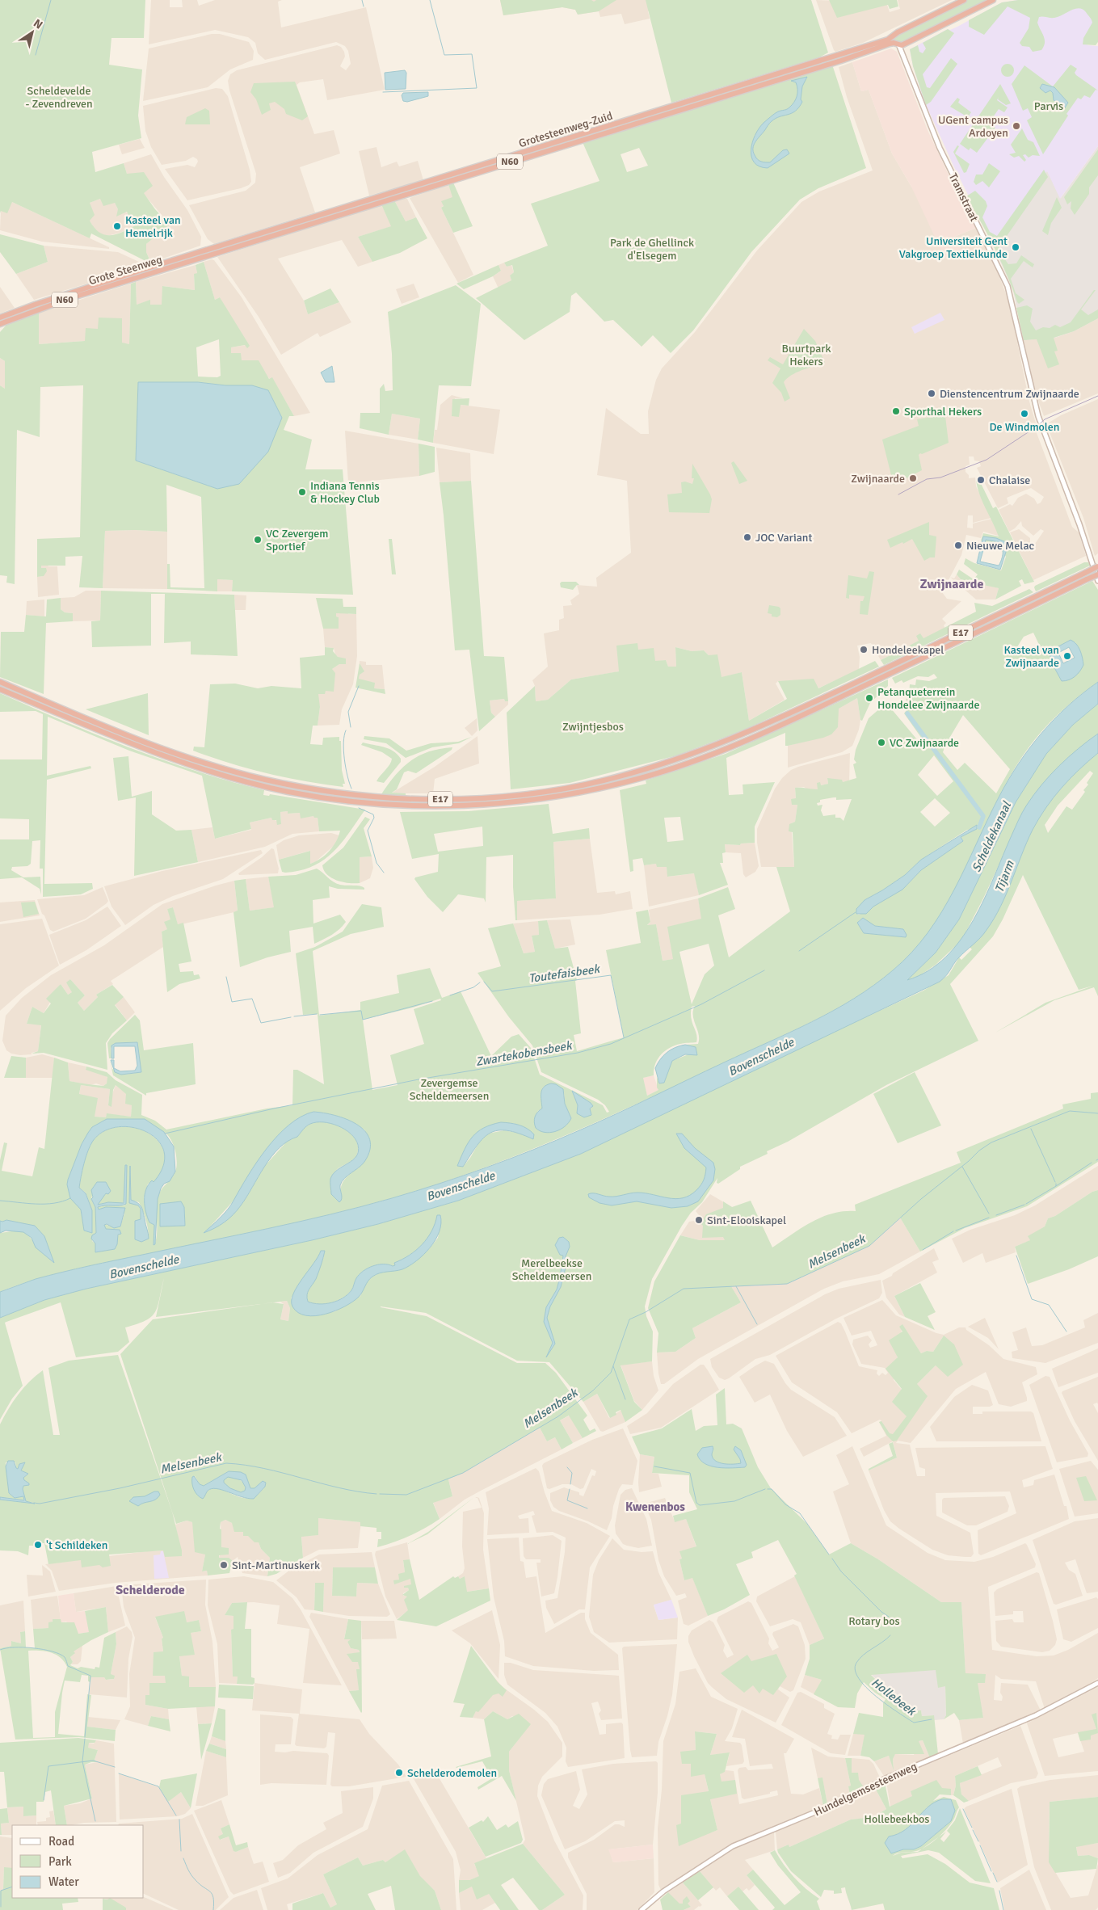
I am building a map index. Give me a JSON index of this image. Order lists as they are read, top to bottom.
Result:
{
  "streets": {
    "highway": [
      "Grotesteenweg-Zuid",
      "N60",
      "Grote Steenweg",
      "E17"
    ],
    "main road": ["Tramstraat", "Hundelgemsesteenweg"]
  },
  "crossings": [
    ["Grotesteenweg-Zuid", "N60"],
    ["Grotesteenweg-Zuid", "Grote Steenweg"]
  ],
  "districts": ["Zwijnaarde", "Kwenenbos", "Schelderode"],
  "water": [
    "Scheldekanaal",
    "Tijarm",
    "Toutefaisbeek",
    "Zwartekobensbeek",
    "Bovenschelde",
    "Melsenbeek",
    "Hollebeek"
  ],
  "parks": [
    "Scheldevelde - Zevendreven",
    "Parvis",
    "Park de Ghellinck d'Elsegem",
    "Buurtpark Hekers",
    "Zwijntjesbos",
    "Zevergemse Scheldemeersen",
    "Merelbeekse Scheldemeersen",
    "Rotary bos",
    "Hollebeekbos"
  ],
  "places": [
    "UGent campus Ardoyen",
    "Kasteel van Hemelrijk",
    "Universiteit Gent Vakgroep Textielkunde",
    "Dienstencentrum Zwijnaarde",
    "Sporthal Hekers",
    "De Windmolen",
    "Zwijnaarde",
    "Chalaise",
    "Indiana Tennis & Hockey Club",
    "JOC Variant",
    "VC Zevergem Sportief",
    "Nieuwe Melac",
    "Hondeleekapel",
    "Kasteel van Zwijnaarde",
    "Petanqueterrein Hondelee Zwijnaarde",
    "VC Zwijnaarde",
    "Sint-Elooiskapel",
    "'t Schildeken",
    "Sint-Martinuskerk",
    "Schelderodemolen"
  ],
  "legend": ["Road", "Park", "Water"],
  "north": "top right"
}
